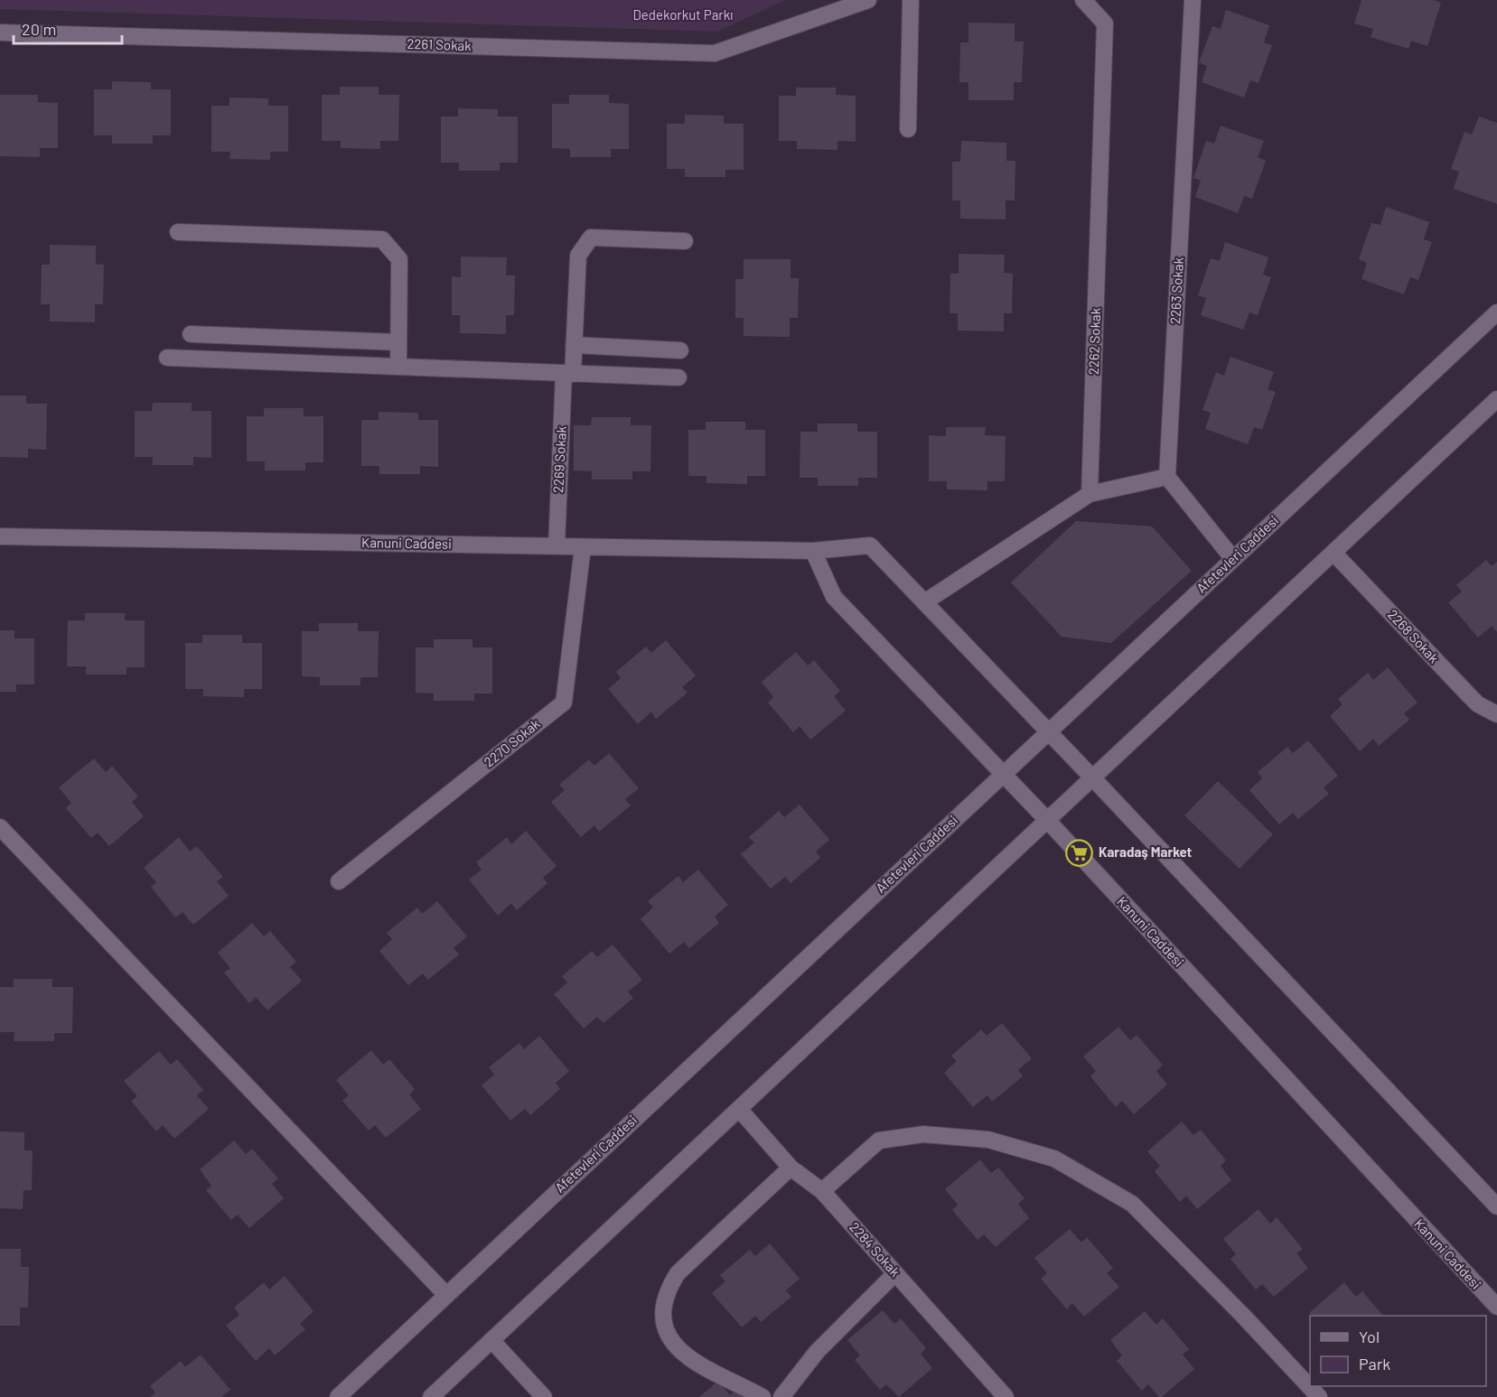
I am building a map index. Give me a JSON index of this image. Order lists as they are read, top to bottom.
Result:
{
  "streets": {
    "street": [
      "2261 Sokak",
      "2263 Sokak",
      "2262 Sokak",
      "2269 Sokak",
      "Kanuni Caddesi",
      "Afetevleri Caddesi",
      "2268 Sokak",
      "2270 Sokak",
      "2284 Sokak"
    ]
  },
  "crossings": [
    ["2269 Sokak", "Kanuni Caddesi"],
    ["Kanuni Caddesi", "Afetevleri Caddesi"],
    ["Kanuni Caddesi", "2270 Sokak"]
  ],
  "parks": ["Dedekorkut Parkı"],
  "places": {
    "supermarket": ["Karadaş Market"]
  },
  "legend": ["Yol", "Park"],
  "scale_bar": "20 m"
}
